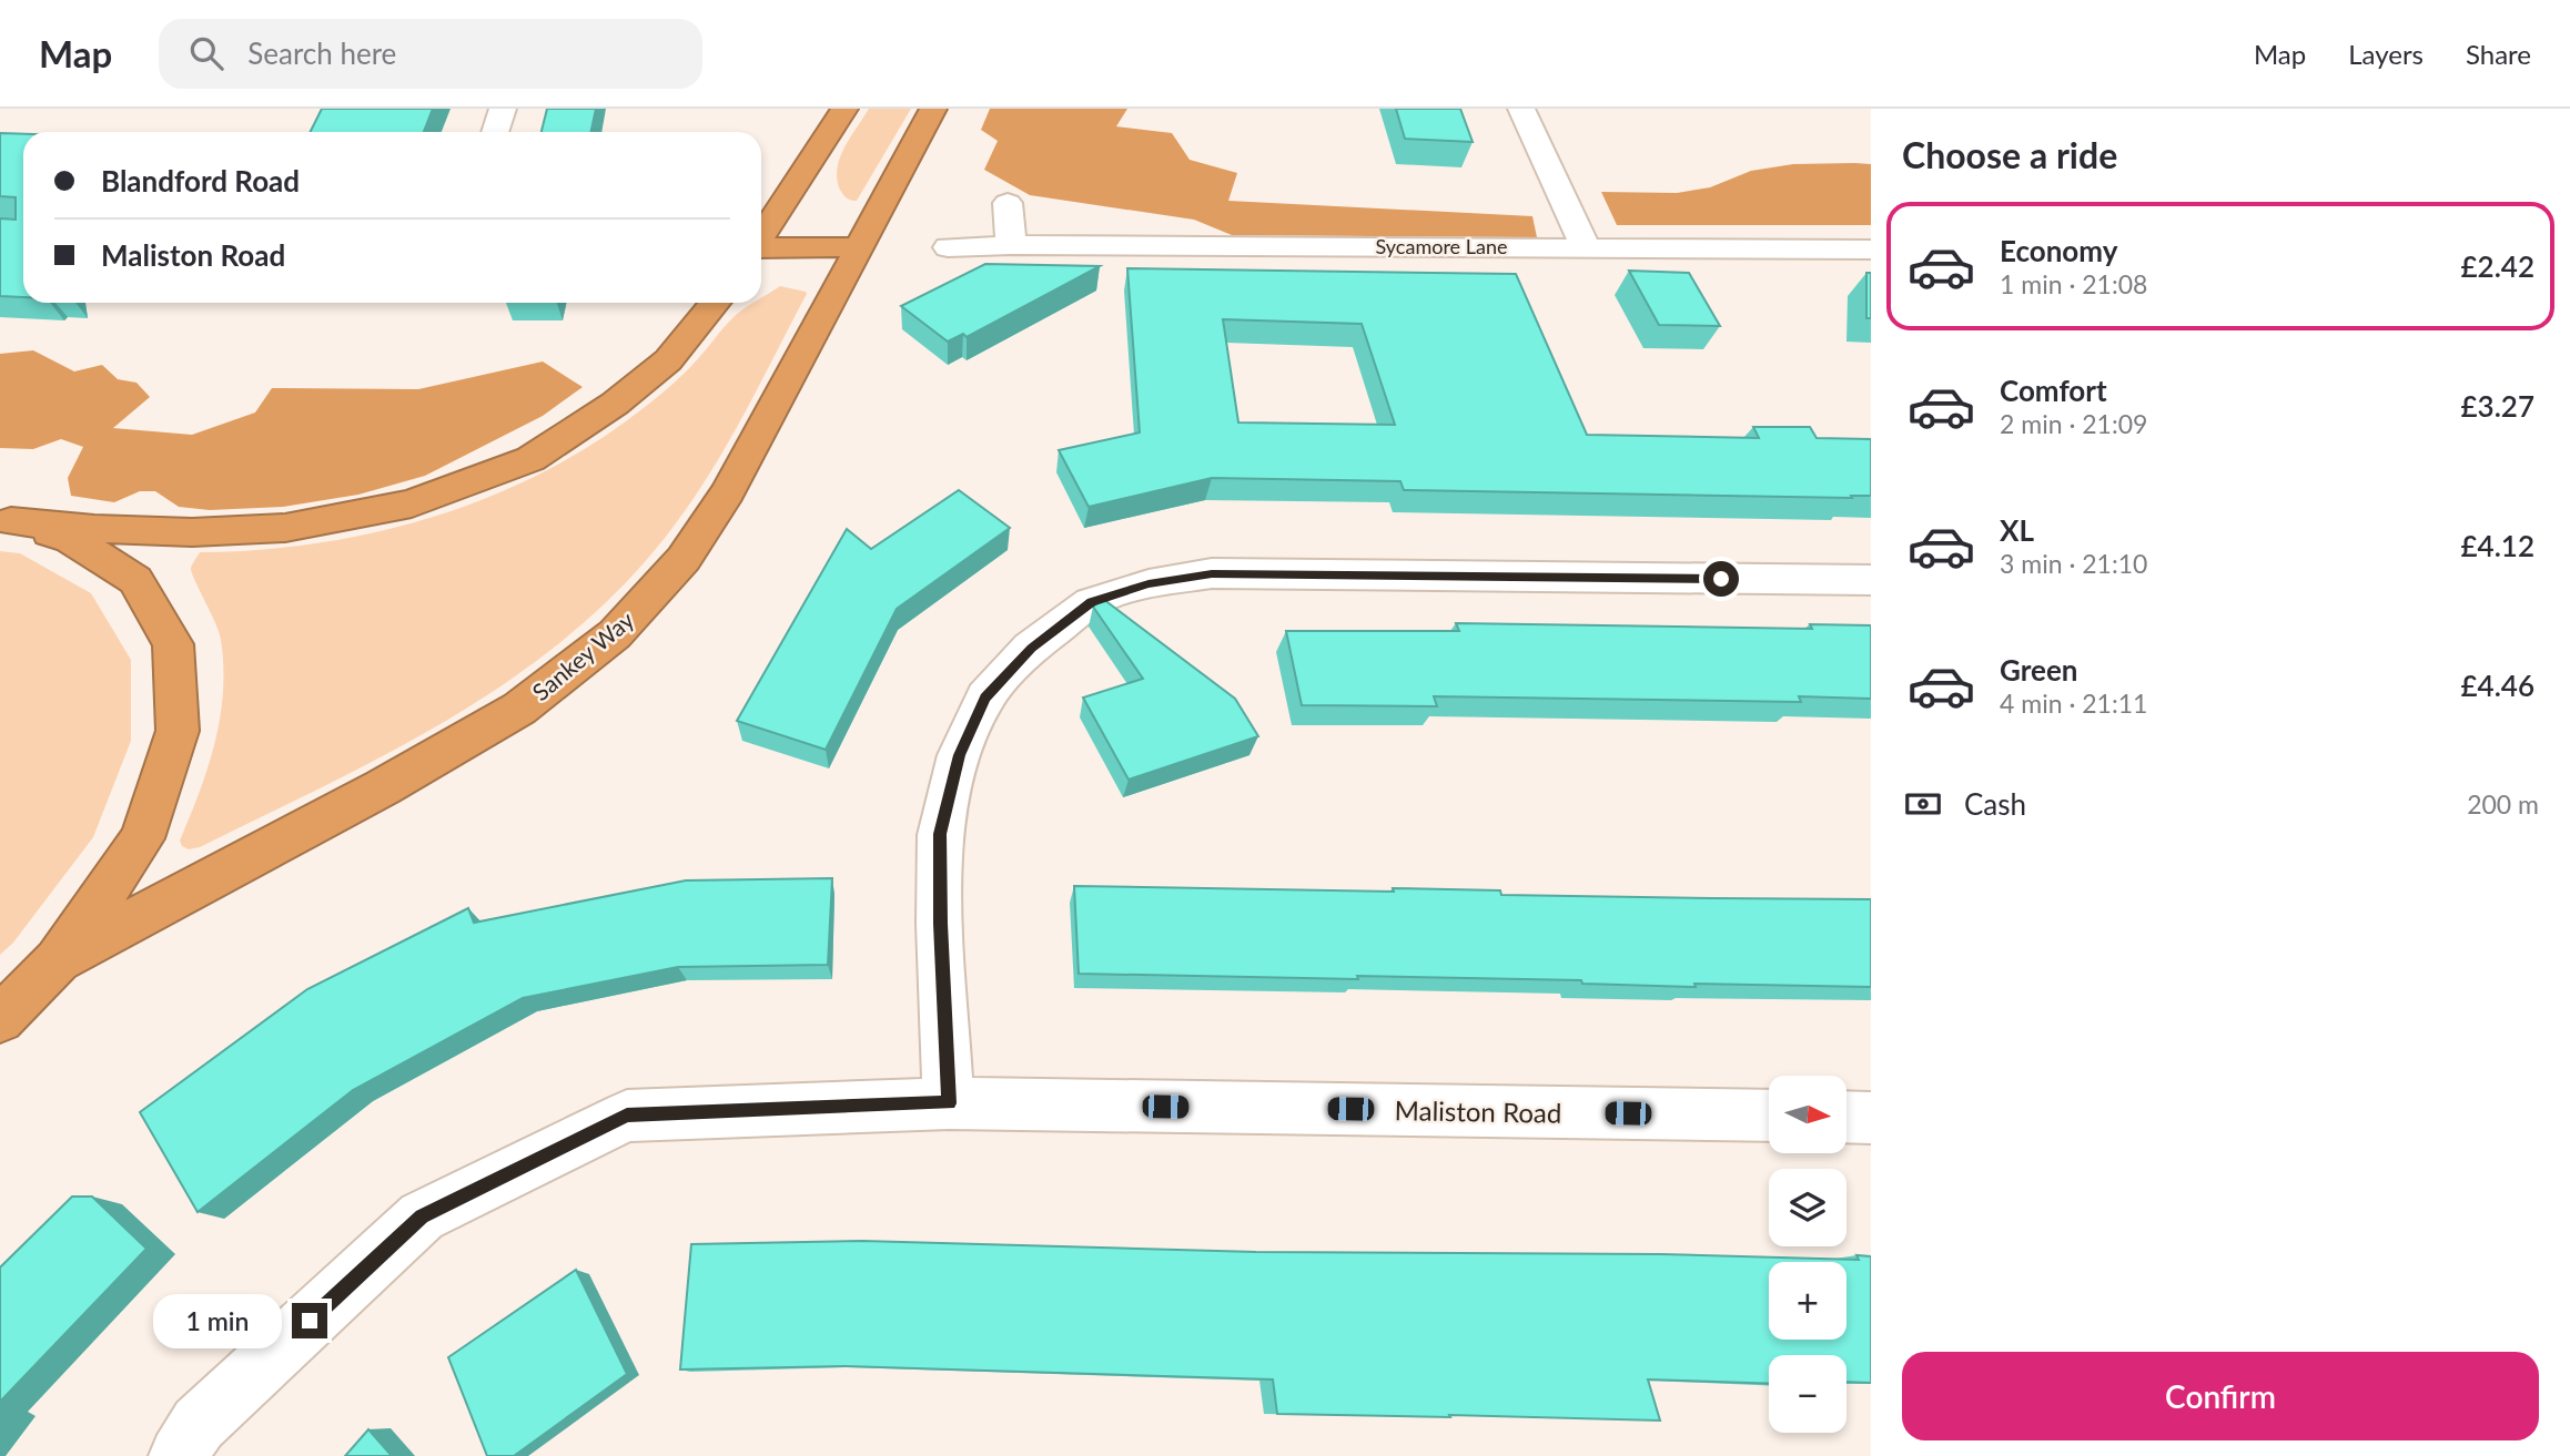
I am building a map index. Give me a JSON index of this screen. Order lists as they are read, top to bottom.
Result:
{
  "streets": {
    "highway": ["Sankey Way"],
    "street": ["Sycamore Lane", "Maliston Road"]
  },
  "north": "right",
  "page": {
    "header": "Map",
    "search": "Search here",
    "nav": ["Map", "Layers", "Share"],
    "heading": "Choose a ride",
    "banner": ["Blandford Road", "Maliston Road"],
    "list": [
      {
        "name": "Economy",
        "note": "1 min · 21:08",
        "value": "£2.42"
      },
      {
        "name": "Comfort",
        "note": "2 min · 21:09",
        "value": "£3.27"
      },
      {
        "name": "XL",
        "note": "3 min · 21:10",
        "value": "£4.12"
      },
      {
        "name": "Green",
        "note": "4 min · 21:11",
        "value": "£4.46"
      }
    ],
    "pay": ["Cash", "200 m"],
    "map_buttons": ["+", "−"],
    "bubble": "1 min",
    "buttons": "Confirm"
  }
}
